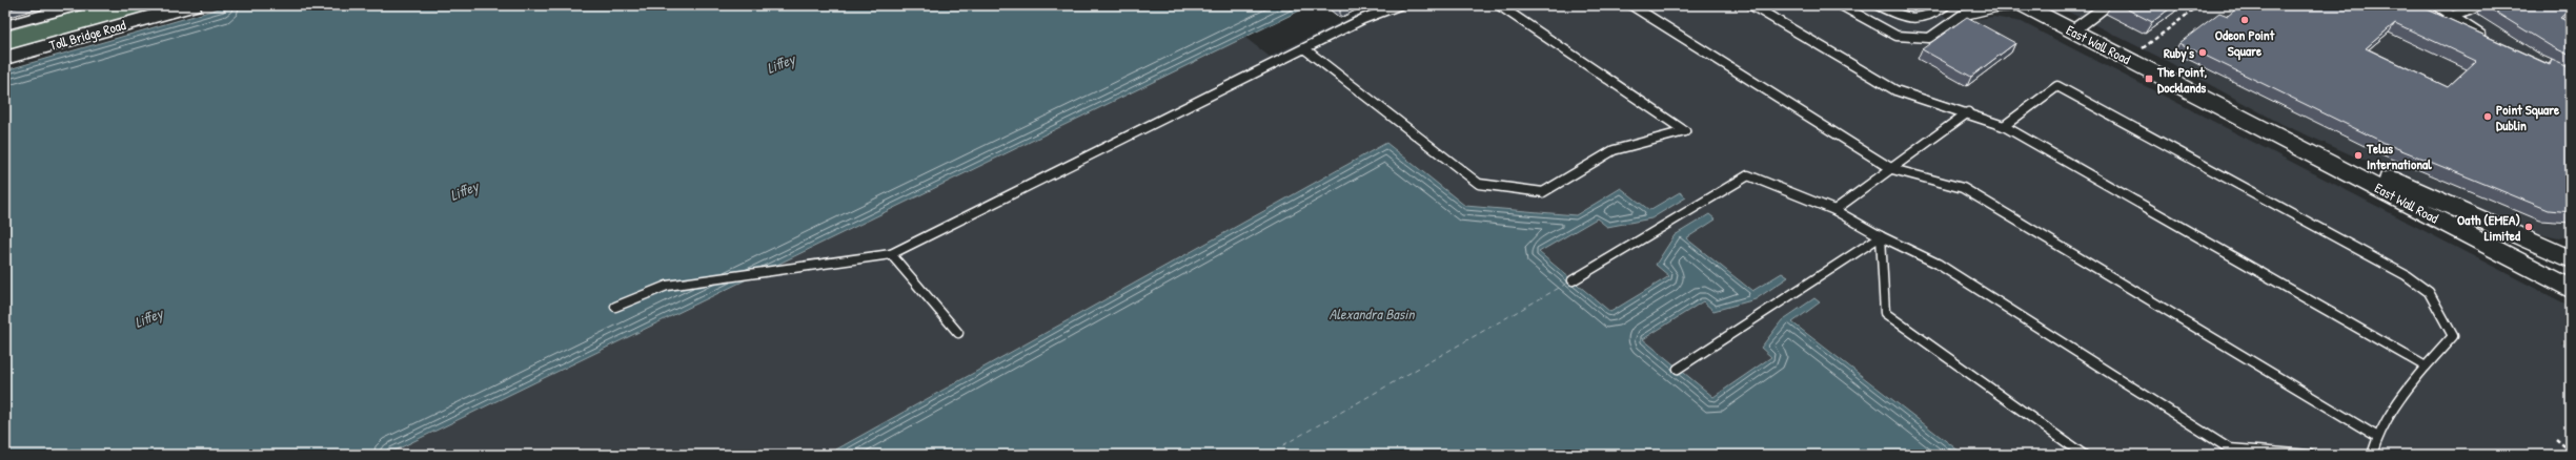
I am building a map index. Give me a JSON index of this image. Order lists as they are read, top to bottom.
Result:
{
  "streets": {
    "main road": ["Toll Bridge Road", "East Wall Road"]
  },
  "water": ["Liffey", "Alexandra Basin"],
  "places": {
    "other": [
      "Odeon Point Square",
      "Ruby's",
      "Point Square Dublin",
      "Telus International",
      "Oath (EMEA) Limited"
    ],
    "transit": ["The Point, Docklands"]
  }
}
